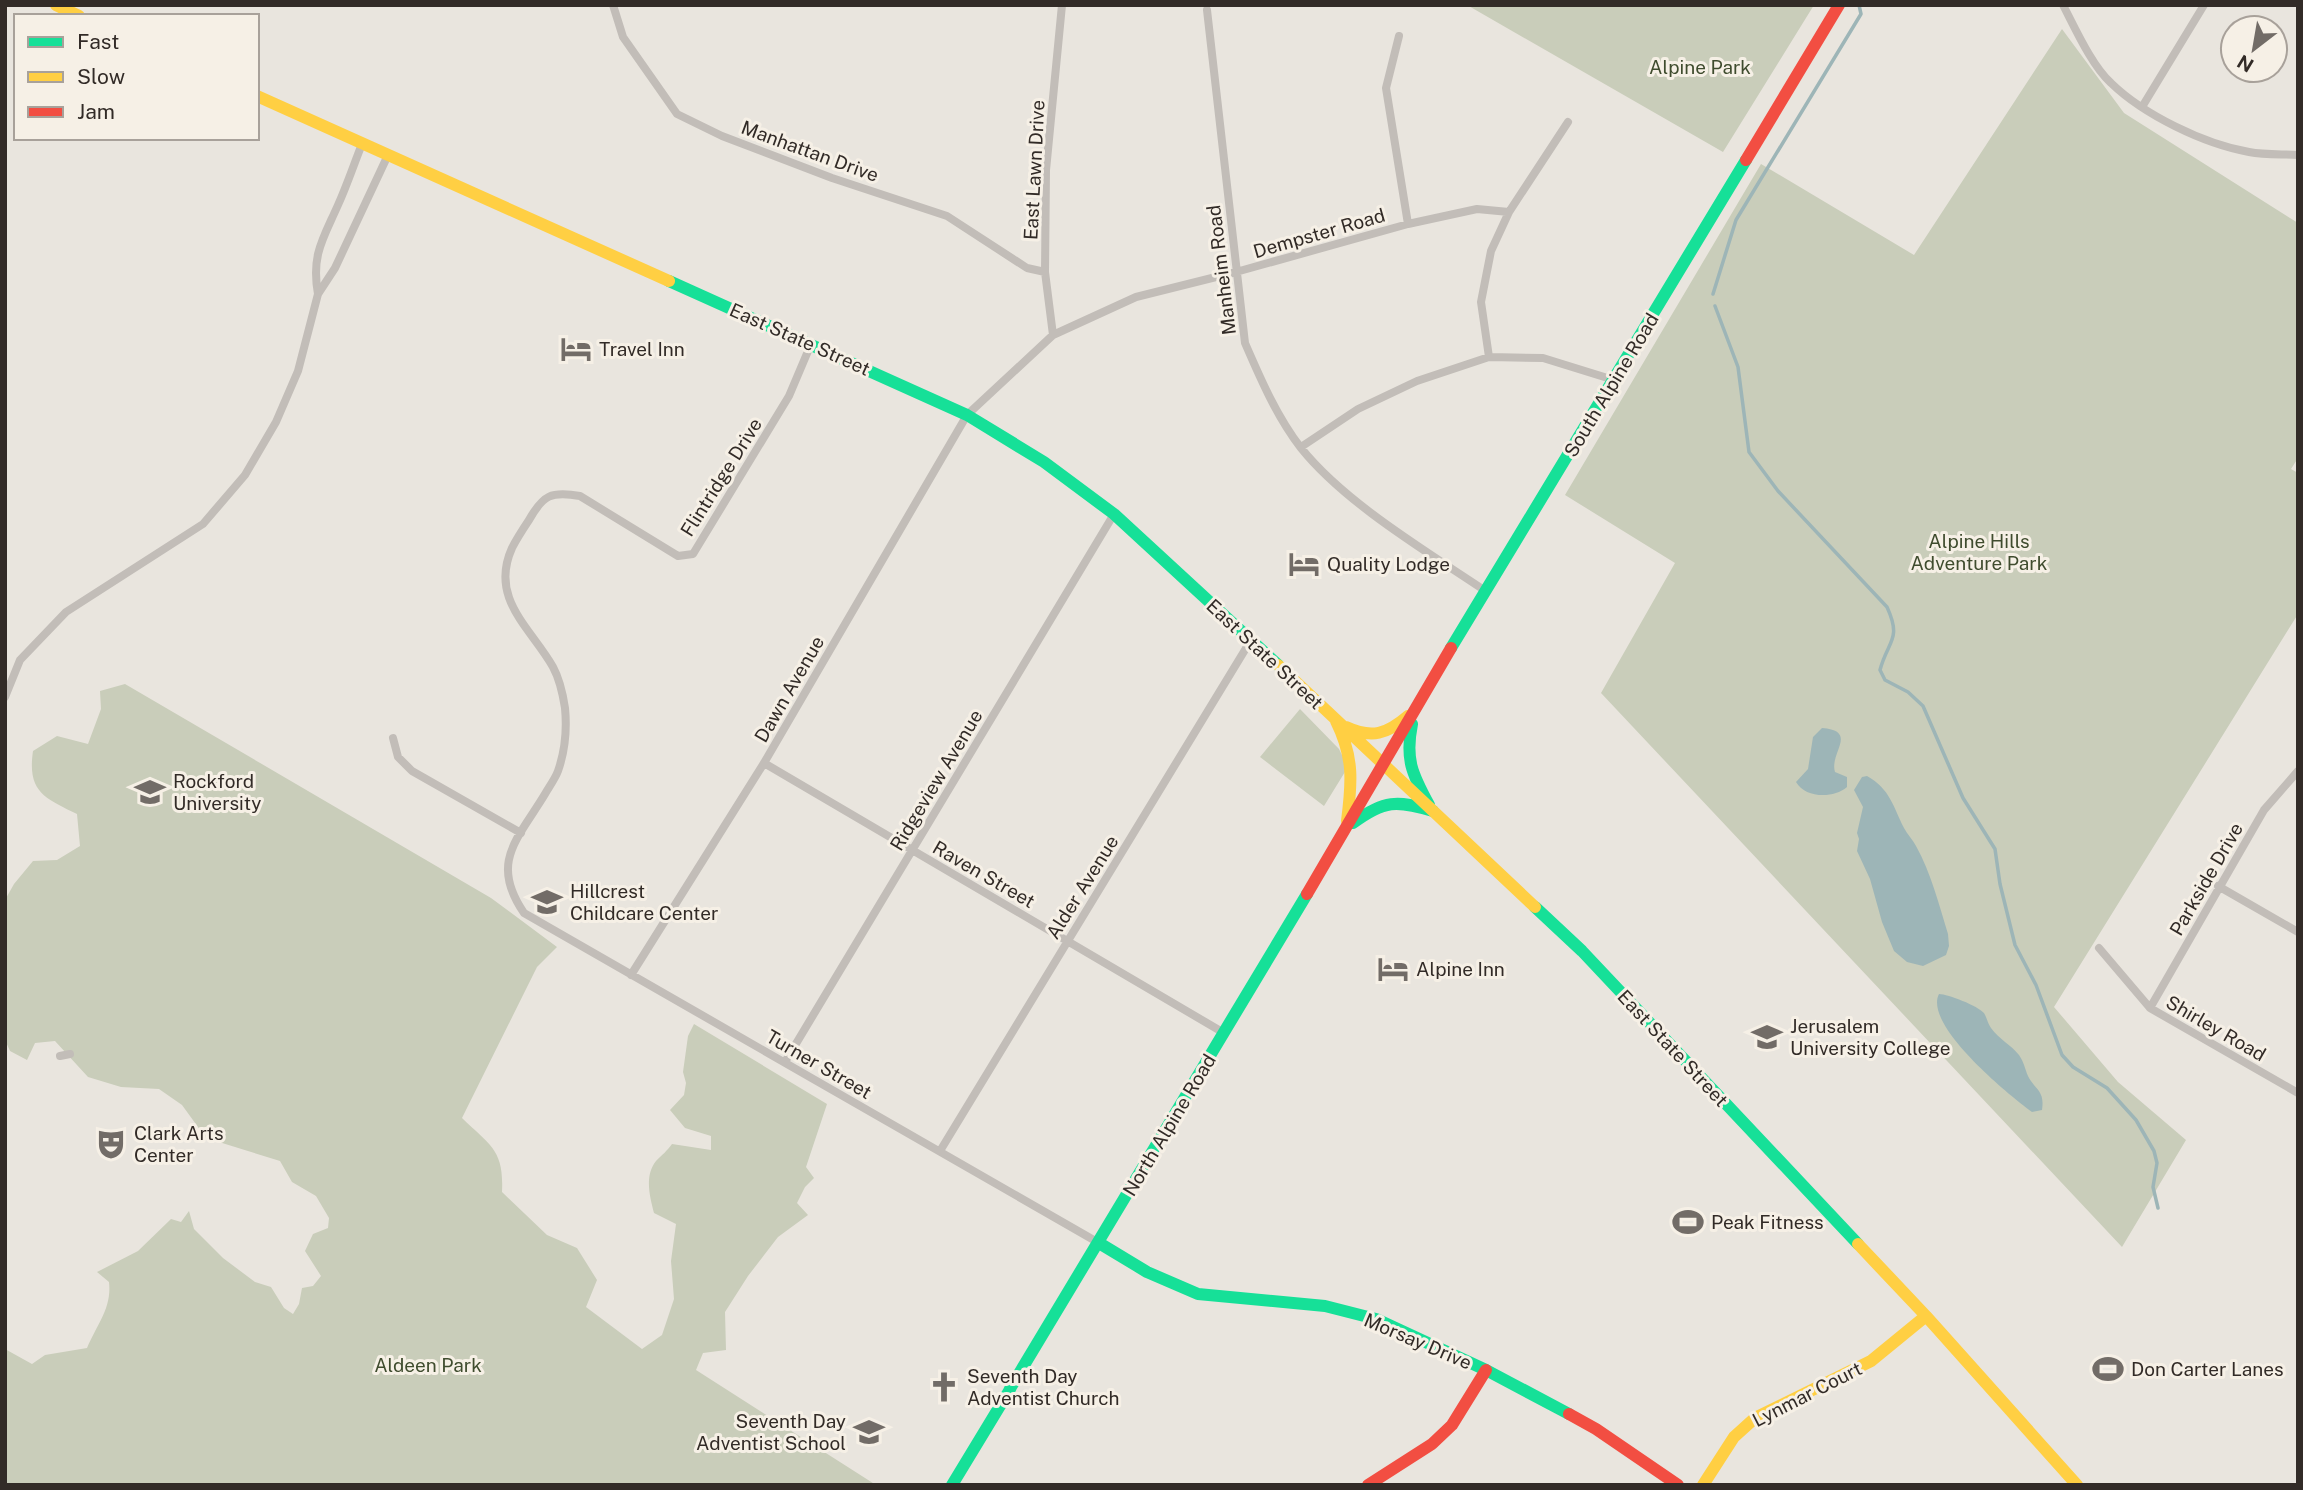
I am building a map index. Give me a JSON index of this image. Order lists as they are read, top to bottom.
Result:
{
  "streets": {
    "main road": [
      "East State Street",
      "South Alpine Road",
      "North Alpine Road",
      "Morsay Drive",
      "Lynmar Court"
    ],
    "street": [
      "Manhattan Drive",
      "East Lawn Drive",
      "Dempster Road",
      "Manheim Road",
      "Flintridge Drive",
      "Dawn Avenue",
      "Ridgeview Avenue",
      "Raven Street",
      "Parkside Drive",
      "Alder Avenue",
      "Shirley Road",
      "Turner Street"
    ]
  },
  "crossings": [
    ["Manhattan Drive", "East Lawn Drive"],
    ["East Lawn Drive", "Dempster Road"],
    ["Dempster Road", "Manheim Road"],
    ["Dempster Road", "East State Street"],
    ["Dempster Road", "Dawn Avenue"],
    ["Manheim Road", "South Alpine Road"],
    ["East State Street", "South Alpine Road"],
    ["East State Street", "Flintridge Drive"],
    ["East State Street", "Dawn Avenue"],
    ["East State Street", "Ridgeview Avenue"],
    ["East State Street", "Alder Avenue"],
    ["East State Street", "North Alpine Road"],
    ["East State Street", "Lynmar Court"],
    ["South Alpine Road", "North Alpine Road"],
    ["Flintridge Drive", "Turner Street"],
    ["Dawn Avenue", "Raven Street"],
    ["Dawn Avenue", "Turner Street"],
    ["Ridgeview Avenue", "Raven Street"],
    ["Ridgeview Avenue", "Turner Street"],
    ["Raven Street", "Alder Avenue"],
    ["Raven Street", "North Alpine Road"],
    ["Parkside Drive", "Shirley Road"],
    ["Alder Avenue", "Turner Street"],
    ["Turner Street", "North Alpine Road"],
    ["Turner Street", "Morsay Drive"],
    ["North Alpine Road", "Morsay Drive"]
  ],
  "parks": ["Alpine Park", "Alpine Hills Adventure Park", "Aldeen Park"],
  "places": {
    "hotel": ["Travel Inn", "Quality Lodge", "Alpine Inn"],
    "school or university": [
      "Rockford University",
      "Hillcrest Childcare Center",
      "Jerusalem University College",
      "Seventh Day Adventist School"
    ],
    "theatre": ["Clark Arts Center"],
    "sports": ["Peak Fitness", "Don Carter Lanes"],
    "church": ["Seventh Day Adventist Church"]
  },
  "legend": ["Fast", "Slow", "Jam"],
  "north": "bottom left"
}
